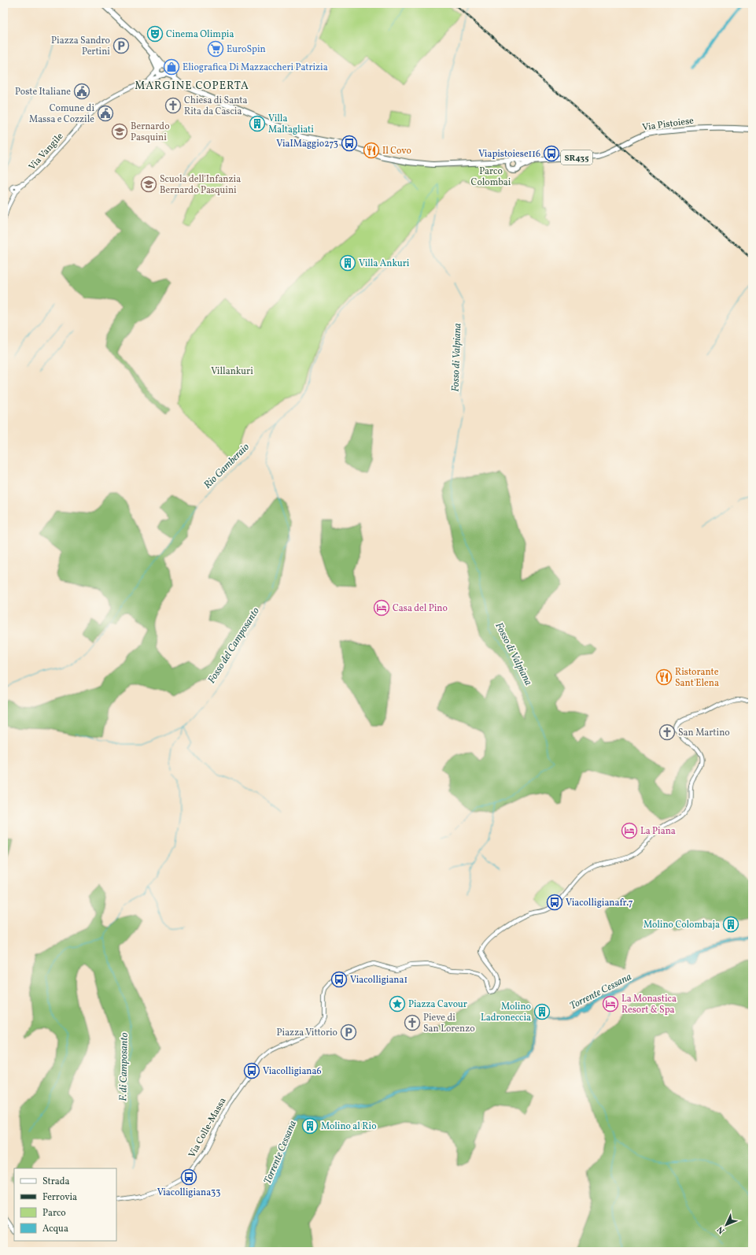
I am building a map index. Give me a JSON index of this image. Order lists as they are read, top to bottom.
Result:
{
  "streets": {
    "main road": ["Via Pistoiese", "SR435"],
    "street": ["Via Vangile", "Via Colle-Massa"]
  },
  "districts": ["MARGINE COPERTA"],
  "water": [
    "Fosso di Valpiana",
    "Rio Gamberaio",
    "Fosso del Camposanto",
    "Torrente Cessana",
    "F. di Camposanto"
  ],
  "parks": ["Parco Colombai", "Villankuri"],
  "places": {
    "theatre": ["Cinema Olimpia"],
    "parking": ["Piazza Sandro Pertini", "Piazza Vittorio"],
    "supermarket": ["EuroSpin"],
    "shop": ["Eliografica Di Mazzaccheri Patrizia"],
    "public building": ["Poste Italiane", "Comune di Massa e Cozzile"],
    "church": ["Chiesa di Santa Rita da Cascia", "San Martino", "Pieve di San Lorenzo"],
    "building": [
      "Villa Maltagliati",
      "Villa Ankuri",
      "Molino Colombaja",
      "Molino Ladroneccia",
      "Molino al Rio"
    ],
    "school or university": ["Bernardo Pasquini", "Scuola dell'Infanzia Bernardo Pasquini"],
    "bus stop": [
      "ViaIMaggio273",
      "Viapistoiese116",
      "Viacolligianafr.7",
      "Viacolligiana1",
      "Viacolligiana6",
      "Viacolligiana33"
    ],
    "restaurant": ["Il Covo", "Ristorante Sant'Elena"],
    "hotel": ["Casa del Pino", "La Piana", "La Monastica Resort & Spa"],
    "place": ["Piazza Cavour"]
  },
  "legend": [
    "Strada",
    "Ferrovia",
    "Parco",
    "Acqua"
  ],
  "north": "bottom left"
}
